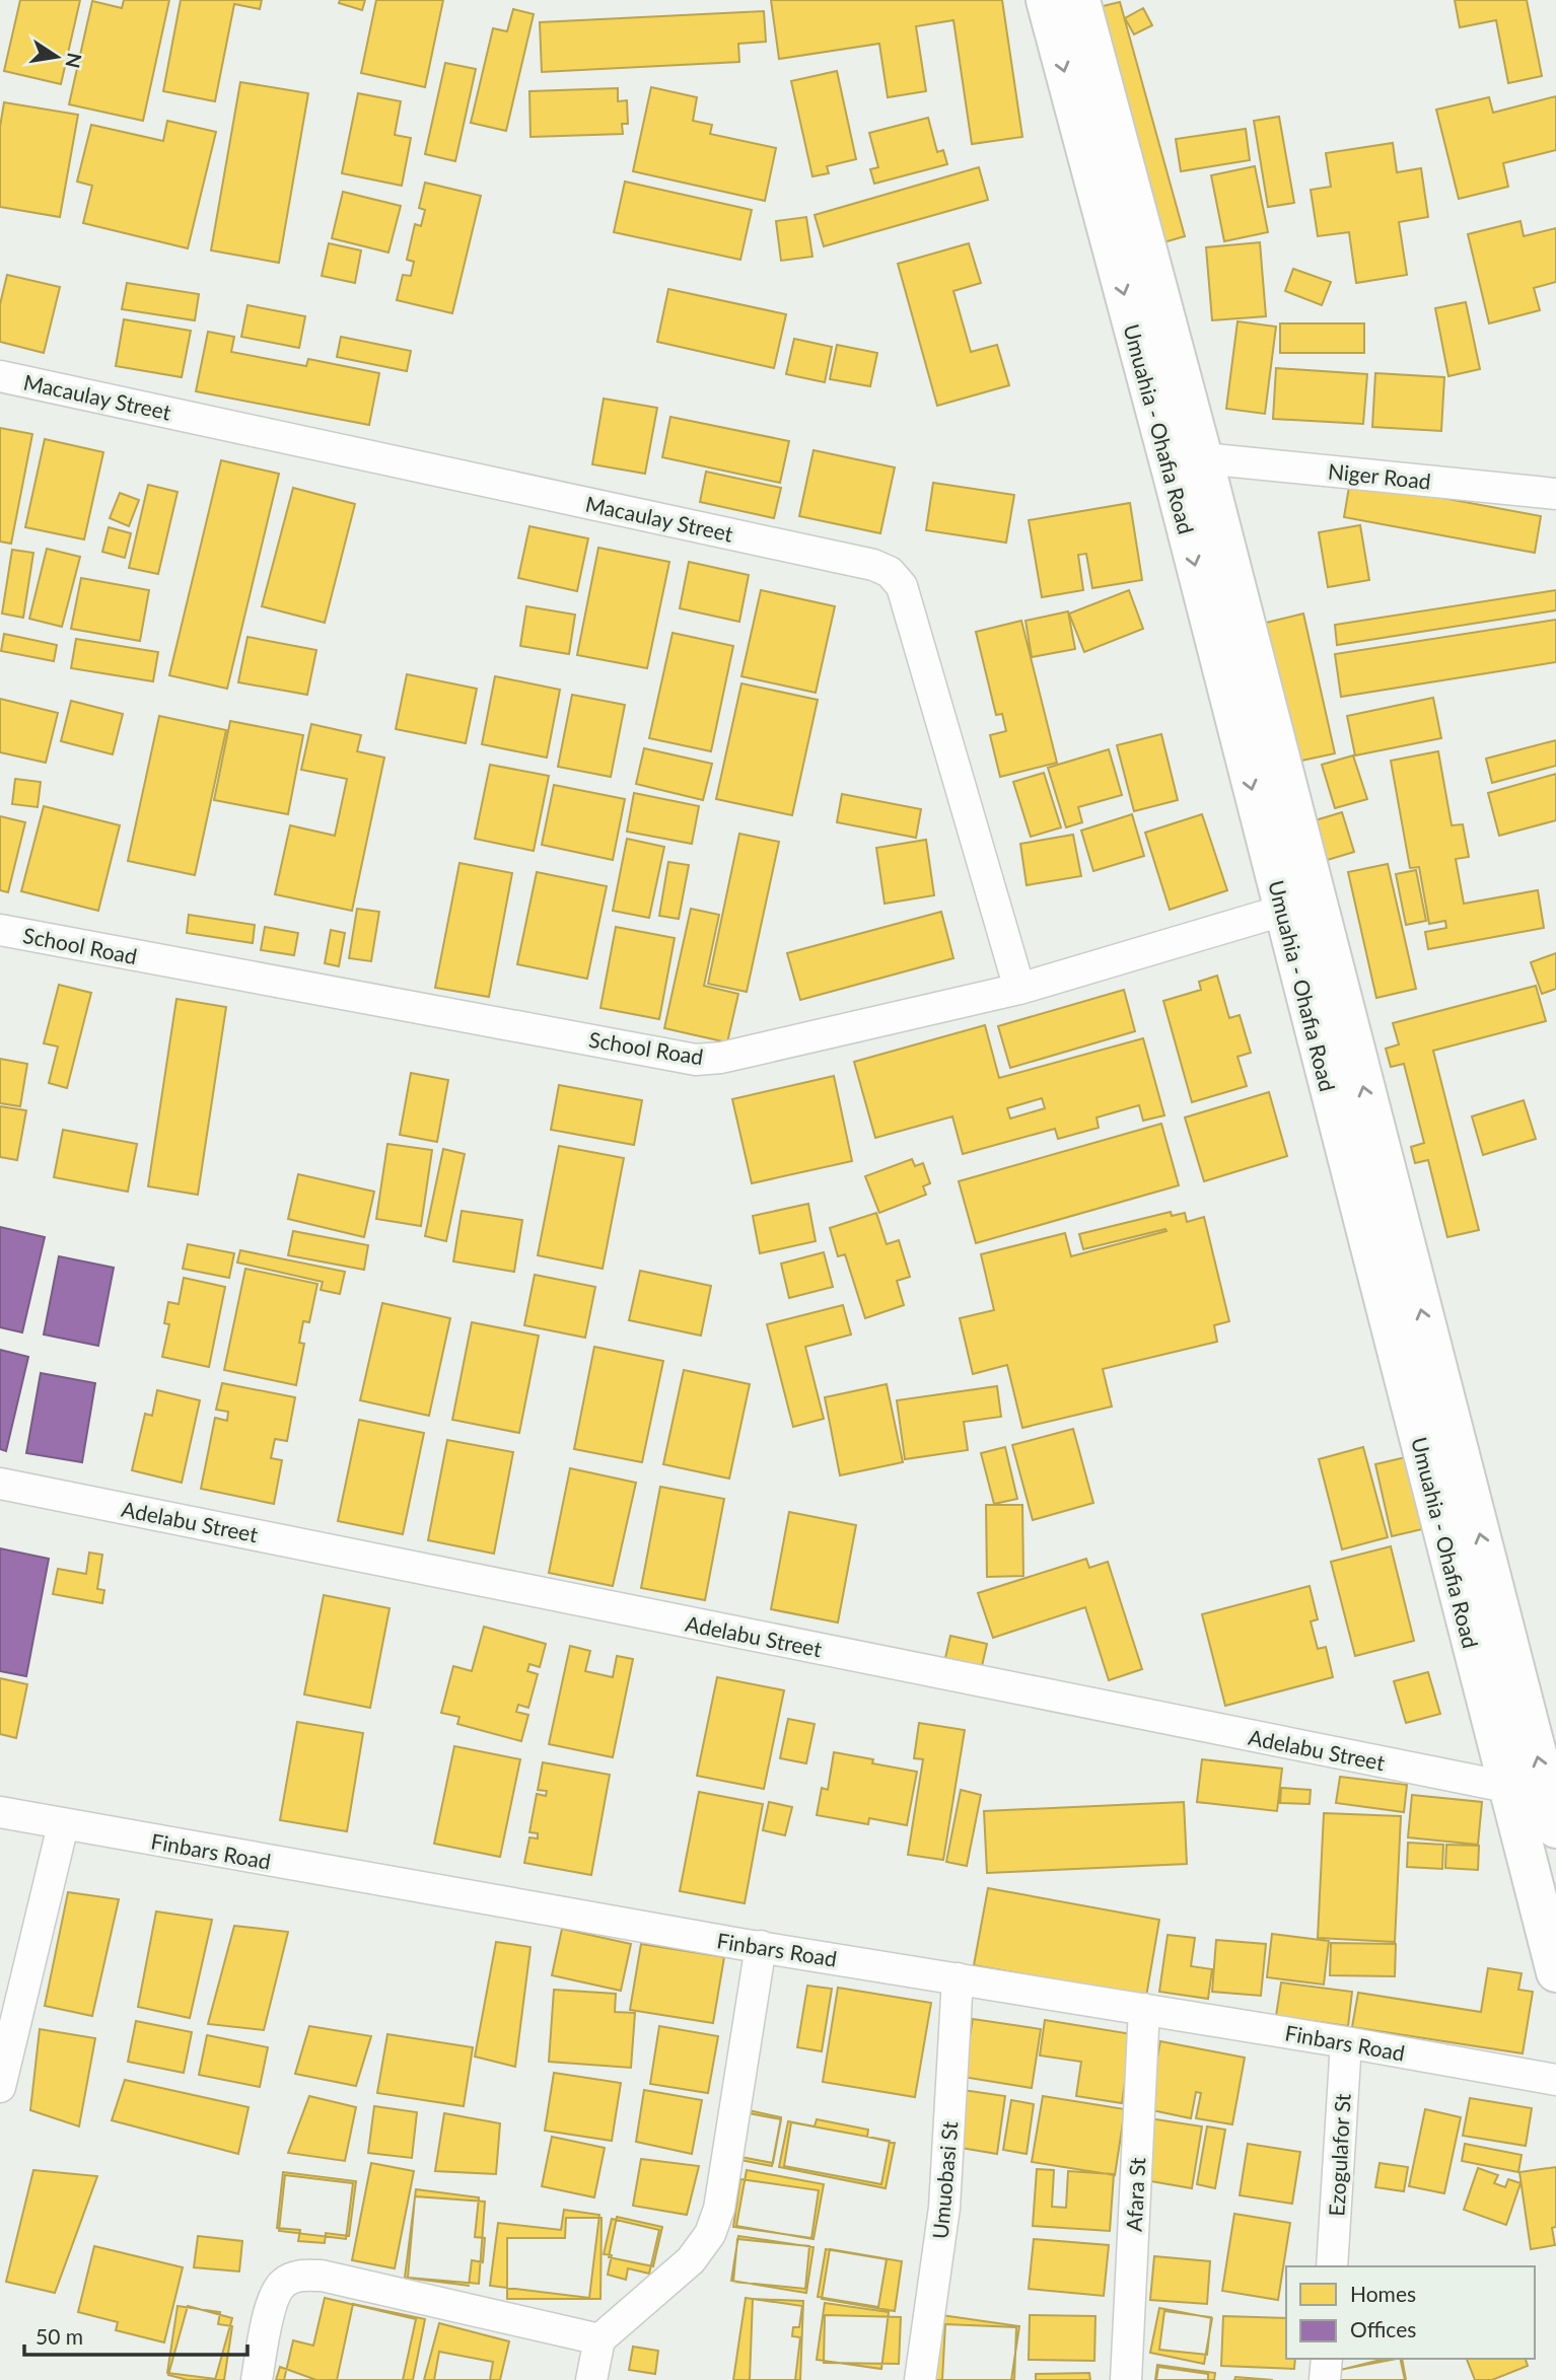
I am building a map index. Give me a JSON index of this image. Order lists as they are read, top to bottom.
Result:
{
  "streets": {
    "main road": ["Umuahia - Ohafia Road"],
    "street": [
      "Macaulay Street",
      "Niger Road",
      "School Road",
      "Adelabu Street",
      "Finbars Road",
      "Ezogulafor St",
      "Umuobasi St",
      "Afara St"
    ]
  },
  "crossings": [
    ["Macaulay Street", "School Road"],
    ["Umuahia - Ohafia Road", "Niger Road"],
    ["Umuahia - Ohafia Road", "School Road"],
    ["Umuahia - Ohafia Road", "Adelabu Street"],
    ["Finbars Road", "Ezogulafor St"],
    ["Finbars Road", "Umuobasi St"],
    ["Finbars Road", "Afara St"]
  ],
  "legend": ["Homes", "Offices"],
  "scale_bar": "50 m",
  "north": "right"
}
